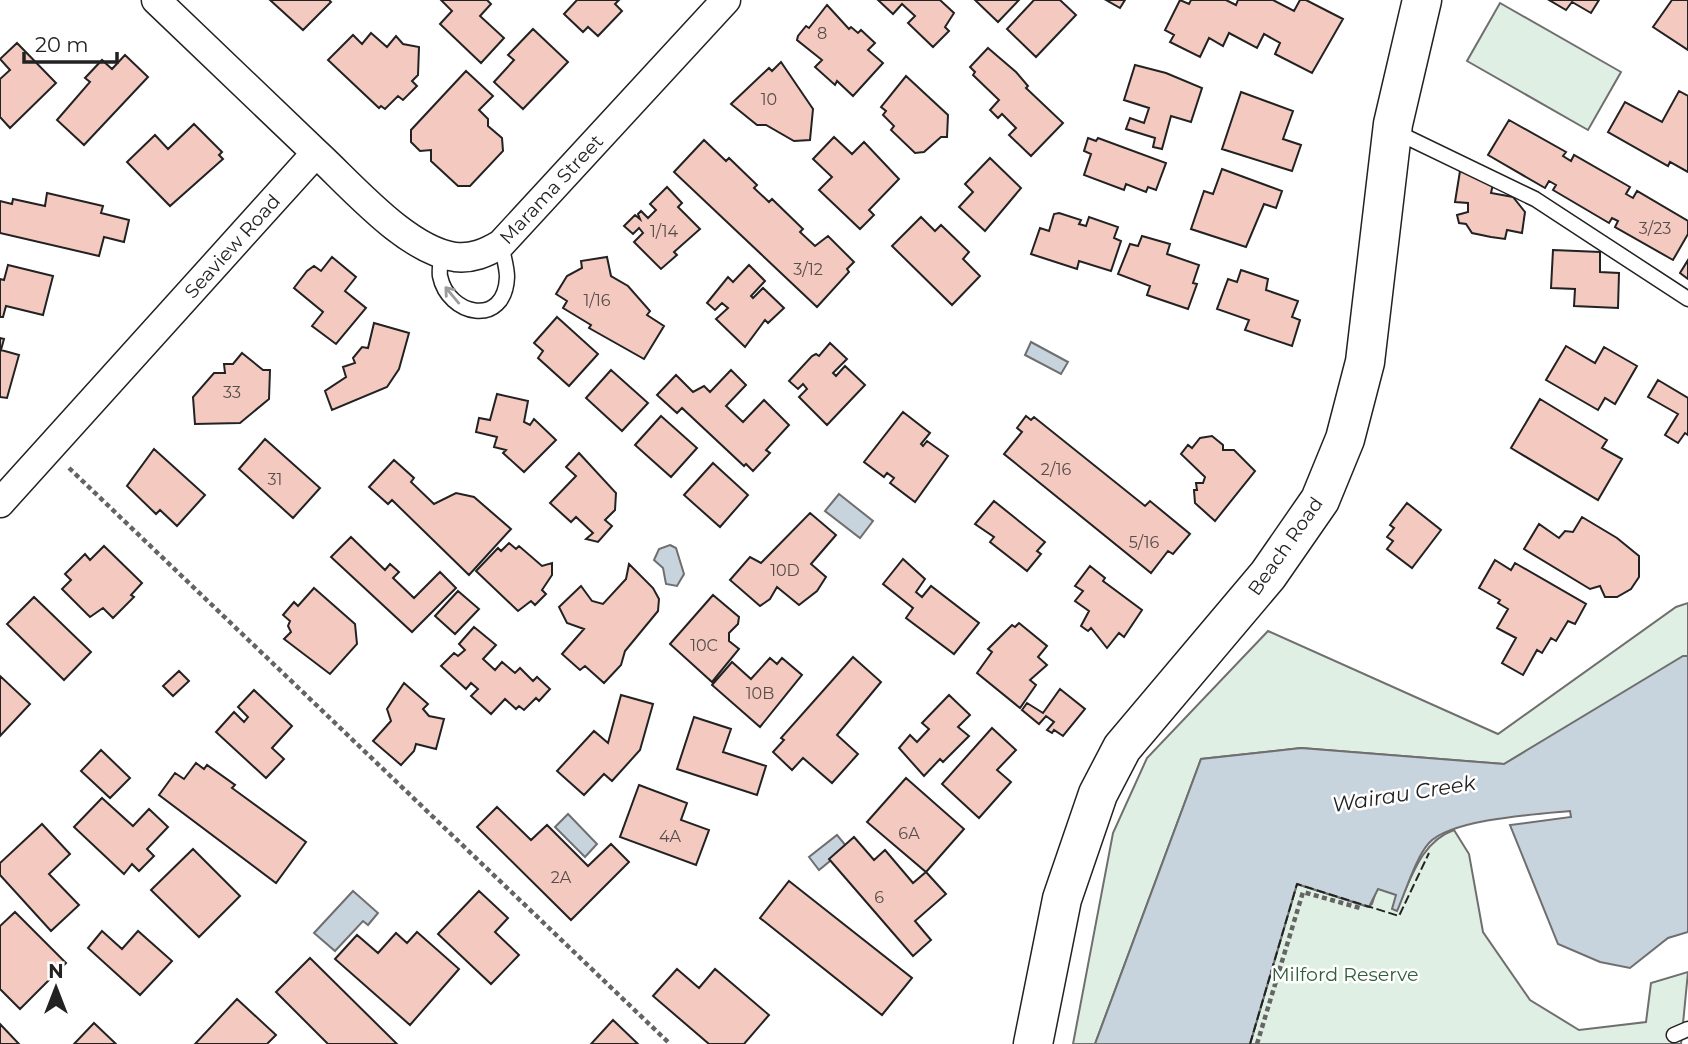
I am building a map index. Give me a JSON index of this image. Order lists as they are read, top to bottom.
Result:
{
  "streets": {
    "main road": ["Beach Road"],
    "street": ["Marama Street", "Seaview Road"]
  },
  "crossings": [
    ["Marama Street", "Seaview Road"]
  ],
  "water": ["Wairau Creek"],
  "parks": ["Milford Reserve"],
  "house_numbers": [
    "8",
    "10",
    "3/23",
    "1/14",
    "3/12",
    "1/16",
    "33",
    "2/16",
    "31",
    "5/16",
    "10D",
    "10C",
    "10B",
    "6A",
    "4A",
    "2A",
    "6"
  ],
  "scale_bar": "20 m",
  "north": "top"
}
